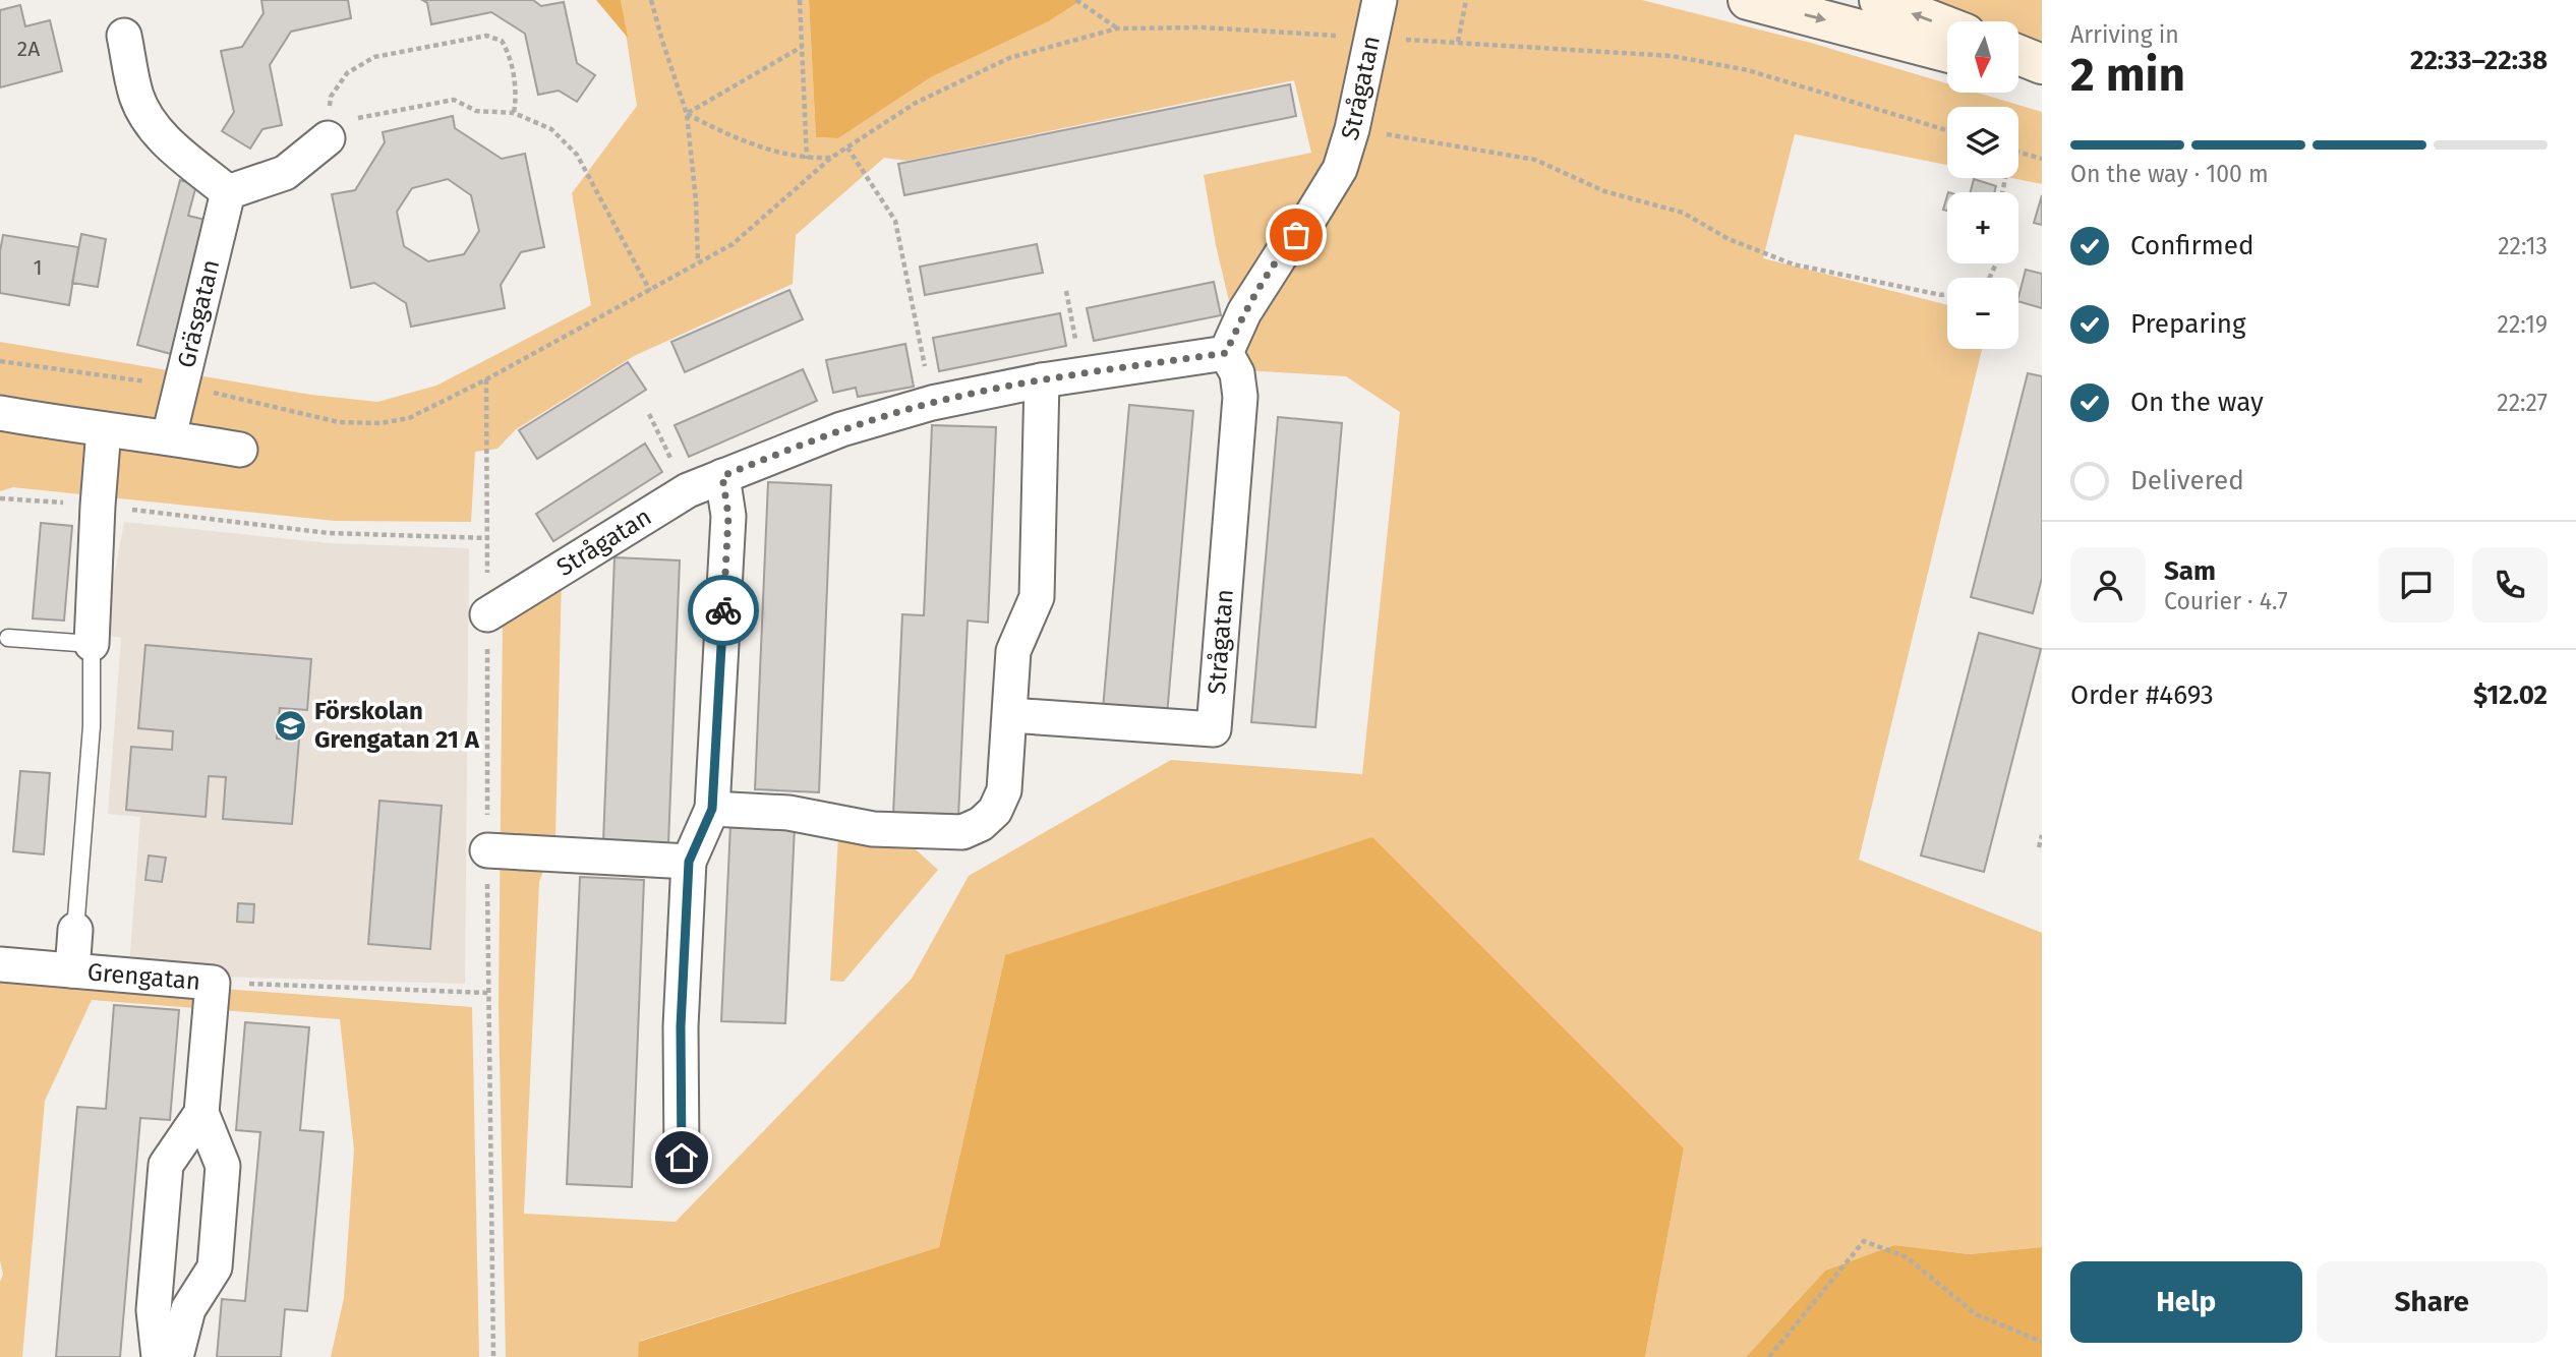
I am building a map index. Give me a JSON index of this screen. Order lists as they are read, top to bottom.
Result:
{
  "streets": {
    "street": ["Strågatan", "Gräsgatan", "Grengatan"]
  },
  "places": {
    "school or university": ["Förskolan Grengatan 21 A"]
  },
  "house_numbers": ["2A", "1"],
  "north": "bottom",
  "page": {
    "heading": ["2 min", "Arriving in", "22:33–22:38"],
    "panel": [
      "Sam",
      "Courier · 4.7",
      "Order #4693",
      "$12.02"
    ],
    "map_buttons": ["+", "−"],
    "bar": "On the way · 100 m",
    "list": [
      ["Confirmed", "22:13"],
      ["Preparing", "22:19"],
      ["On the way", "22:27"],
      "Delivered"
    ],
    "buttons": ["Help", "Share"]
  }
}
